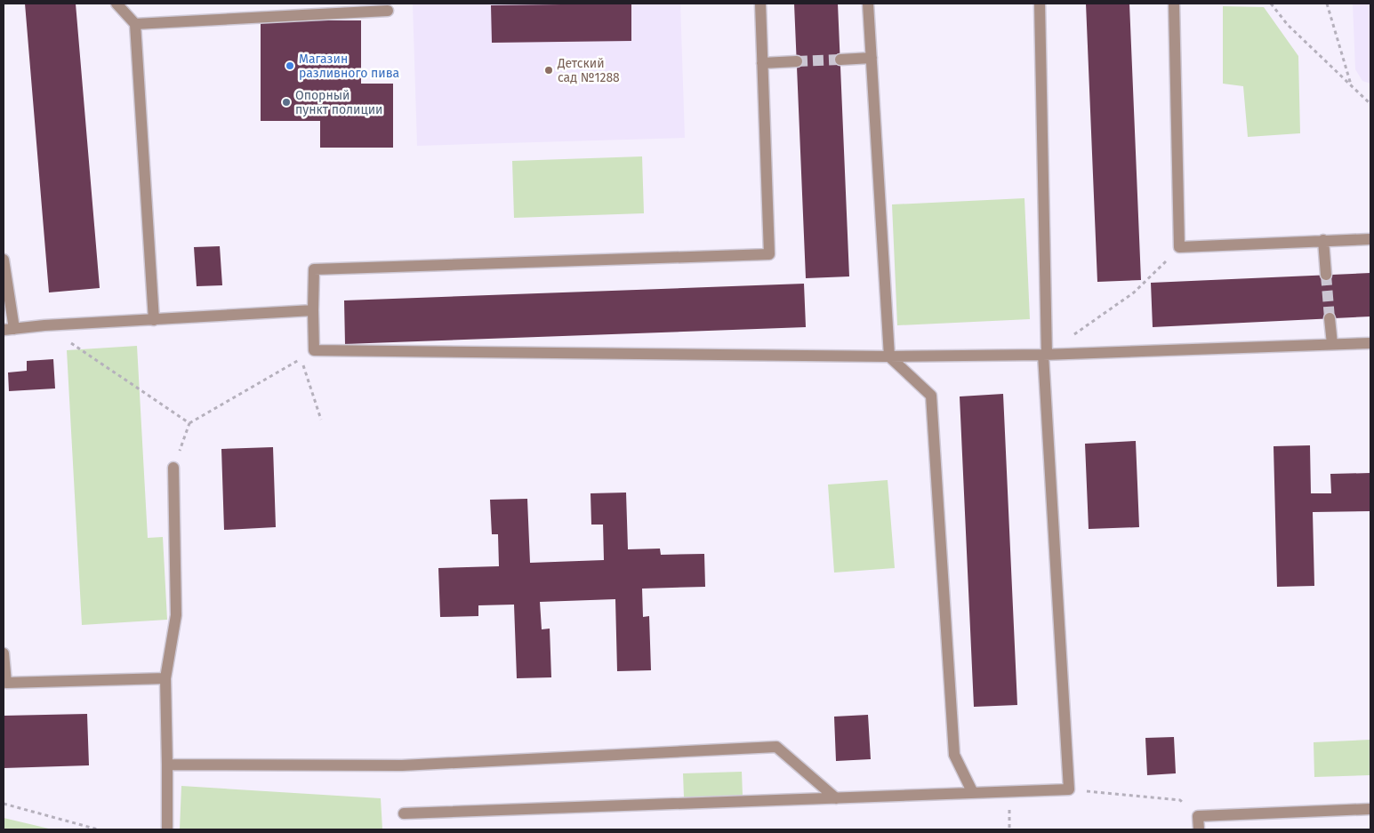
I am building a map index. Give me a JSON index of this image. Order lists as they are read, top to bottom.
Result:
{
  "places": ["Магазин разливного пива", "Детский сад №1288", "Опорный пункт полиции"]
}
